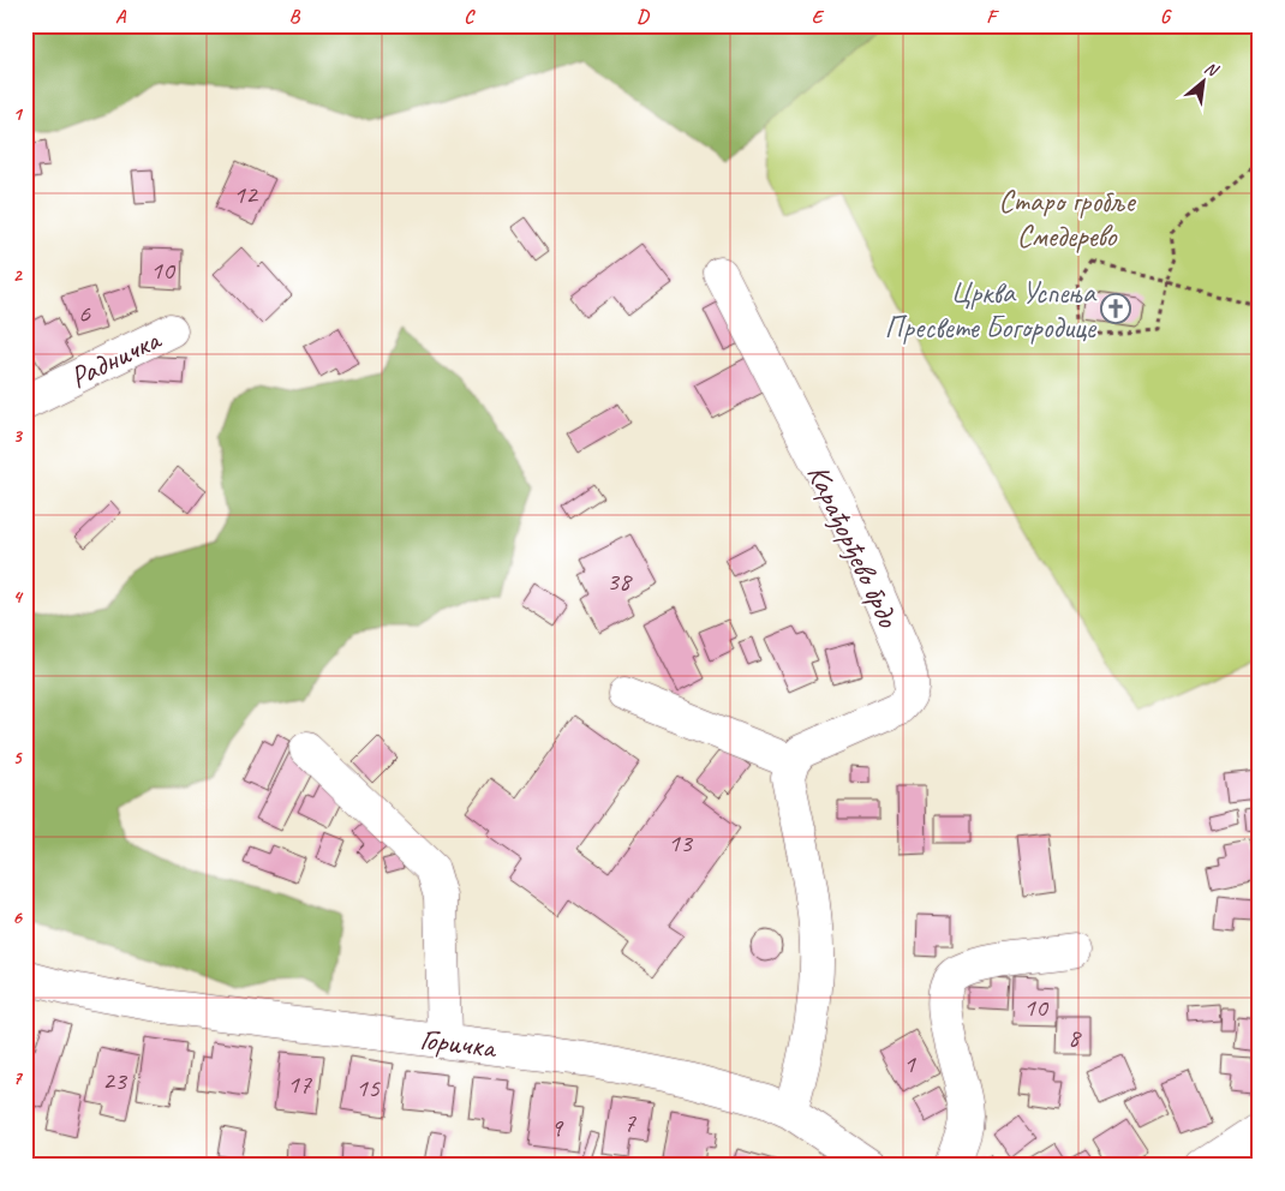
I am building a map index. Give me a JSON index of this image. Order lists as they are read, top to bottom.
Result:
{
  "streets": {
    "street": ["Радничка", "Карађорђево брдо", "Горичка"]
  },
  "parks": ["Старо гробље Смедерево"],
  "places": {
    "church": ["Црква Успења Пресвете Богородице"]
  },
  "house_numbers": [
    "12",
    "10",
    "6",
    "38",
    "13",
    "10",
    "8",
    "1",
    "23",
    "17",
    "15",
    "7",
    "9"
  ],
  "north": "top right",
  "grid": {
    "columns": [
      "A",
      "B",
      "C",
      "D",
      "E",
      "F",
      "G"
    ],
    "rows": [
      "1",
      "2",
      "3",
      "4",
      "5",
      "6",
      "7"
    ]
  }
}
